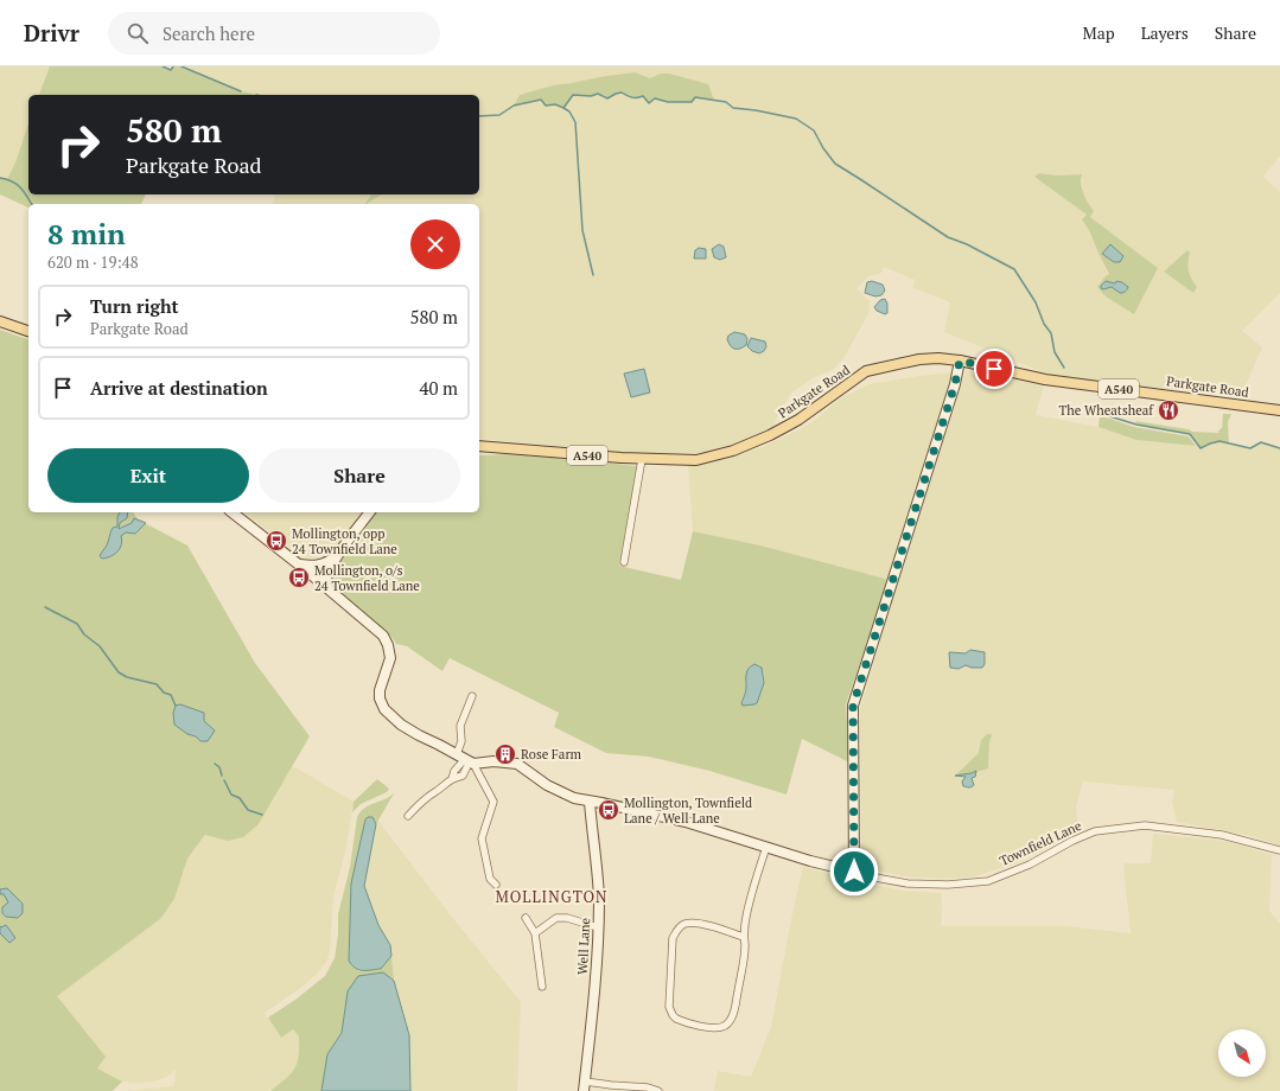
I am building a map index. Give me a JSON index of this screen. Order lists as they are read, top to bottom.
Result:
{
  "streets": {
    "main road": ["Parkgate Road", "A540"],
    "street": ["Townfield Lane", "Well Lane"]
  },
  "crossings": [
    ["Townfield Lane", "Well Lane"]
  ],
  "districts": ["MOLLINGTON"],
  "places": {
    "restaurant": ["The Wheatsheaf"],
    "bus stop": ["Mollington, opp 24 Townfield Lane", "Mollington, o/s 24 Townfield Lane", "Mollington, Townfield Lane / Well Lane"],
    "building": ["Rose Farm"]
  },
  "north": "bottom right",
  "page": {
    "header": "Drivr",
    "search": "Search here",
    "nav": ["Map", "Layers", "Share"],
    "turn": ["580 m", "Parkgate Road"],
    "heading": ["8 min", "620 m · 19:48"],
    "list": [
      {
        "name": "Turn right",
        "note": "Parkgate Road",
        "value": "580 m"
      },
      {
        "name": "Arrive at destination",
        "value": "40 m"
      }
    ],
    "buttons": ["Exit", "Share"]
  }
}
